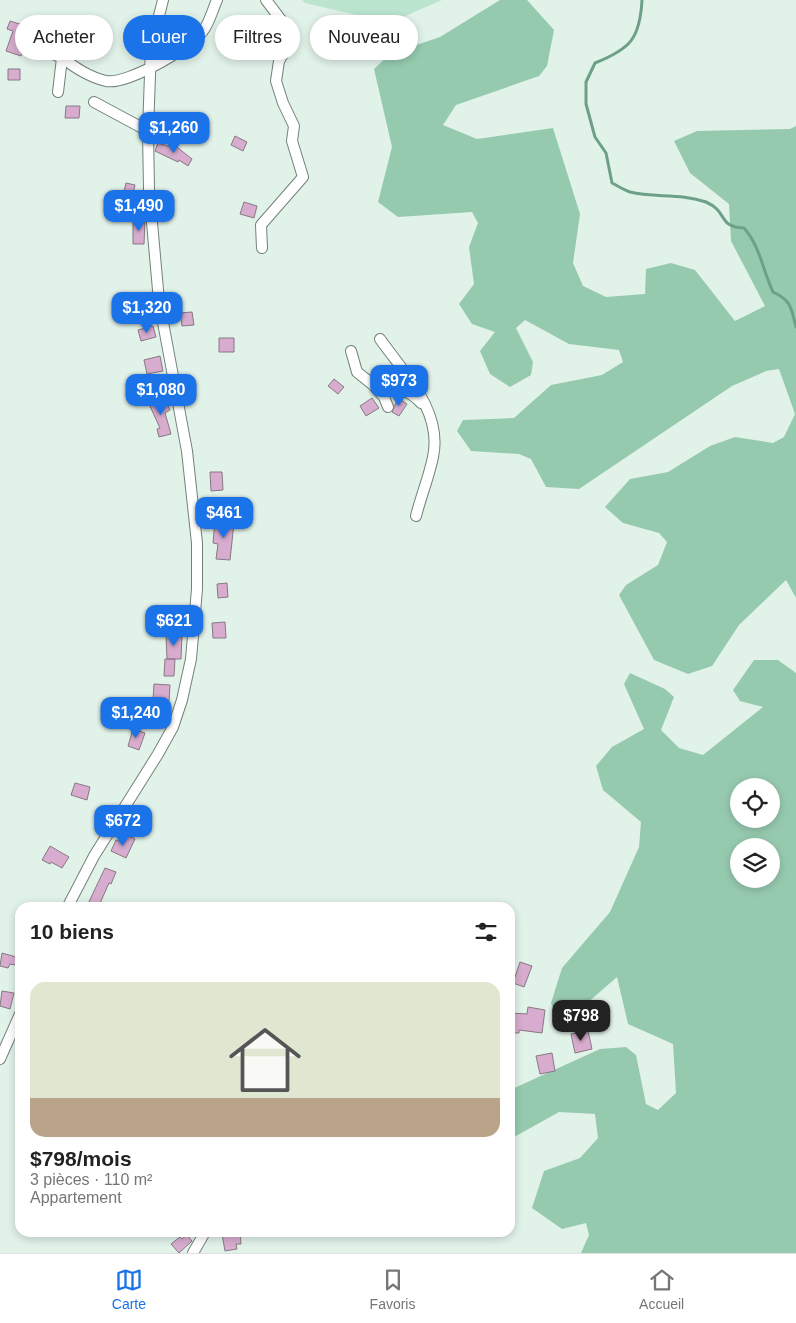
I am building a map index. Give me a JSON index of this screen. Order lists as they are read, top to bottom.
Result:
{
  "page": {
    "chip": [
      "Acheter",
      "Louer",
      "Filtres",
      "Nouveau"
    ],
    "price": [
      "$1,260",
      "$1,490",
      "$1,320",
      "$973",
      "$1,080",
      "$461",
      "$621",
      "$1,240",
      "$672",
      "$798"
    ],
    "heading": "10 biens",
    "list": [
      {
        "name": "$798/mois",
        "note": "3 pièces · 110 m² · Appartement"
      }
    ],
    "tabs": ["Carte", "Favoris", "Accueil"]
  }
}
